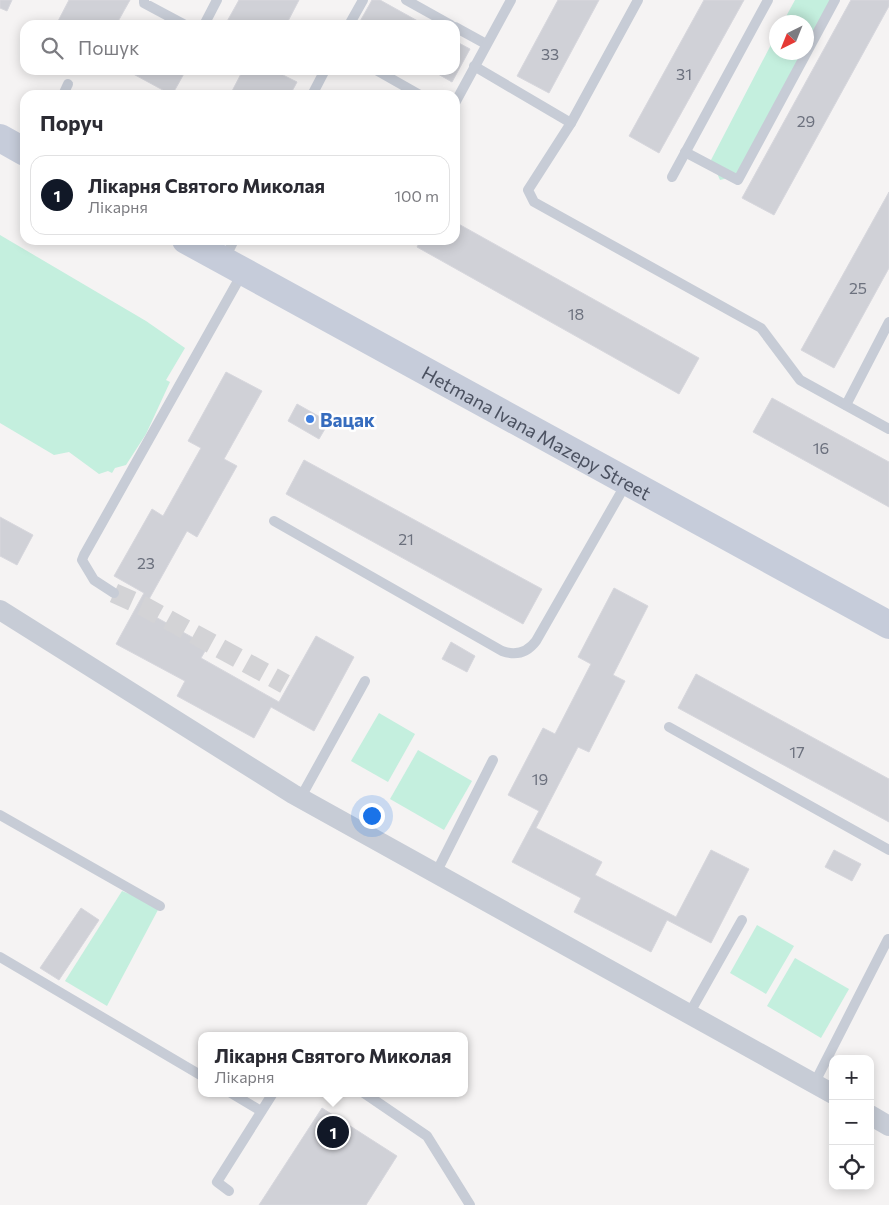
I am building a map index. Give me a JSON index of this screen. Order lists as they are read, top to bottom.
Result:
{
  "streets": {
    "main road": ["Hetmana Ivana Mazepy Street"]
  },
  "places": ["Вацак"],
  "house_numbers": [
    "33",
    "31",
    "29",
    "25",
    "18",
    "16",
    "21",
    "23",
    "17",
    "19"
  ],
  "north": "bottom left",
  "page": {
    "search": "Пошук",
    "heading": "Поруч",
    "list": [
      {
        "mark": "1",
        "name": "Лікарня Святого Миколая",
        "note": "Лікарня",
        "value": "100 m"
      }
    ],
    "popup": ["Лікарня Святого Миколая", "Лікарня"],
    "map_buttons": ["+", "−"],
    "pins": "1"
  }
}
